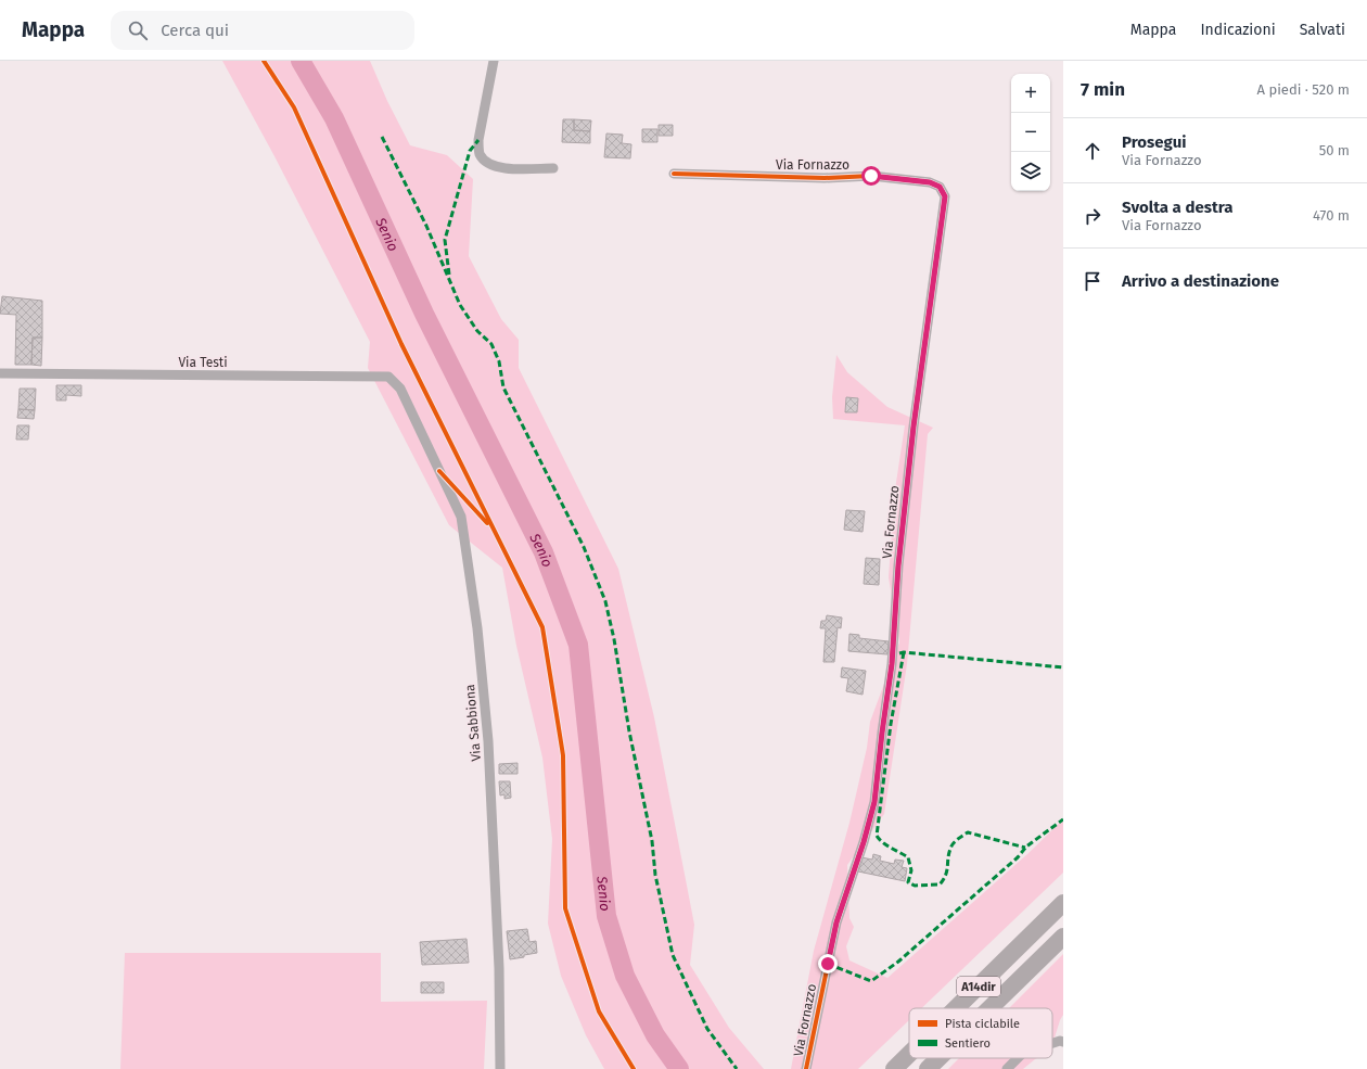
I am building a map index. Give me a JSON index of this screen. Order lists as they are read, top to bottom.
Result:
{
  "streets": {
    "highway": ["A14dir"],
    "street": ["Via Fornazzo", "Via Testi", "Via Sabbiona"]
  },
  "crossings": [
    ["Via Testi", "Via Sabbiona"]
  ],
  "water": ["Senio"],
  "legend": ["Pista ciclabile", "Sentiero"],
  "page": {
    "header": "Mappa",
    "search": "Cerca qui",
    "nav": ["Mappa", "Indicazioni", "Salvati"],
    "heading": ["7 min", "A piedi · 520 m"],
    "map_buttons": ["+", "−"],
    "list": [
      ["Prosegui", "Via Fornazzo", "50 m"],
      ["Svolta a destra", "Via Fornazzo", "470 m"],
      "Arrivo a destinazione"
    ]
  }
}
